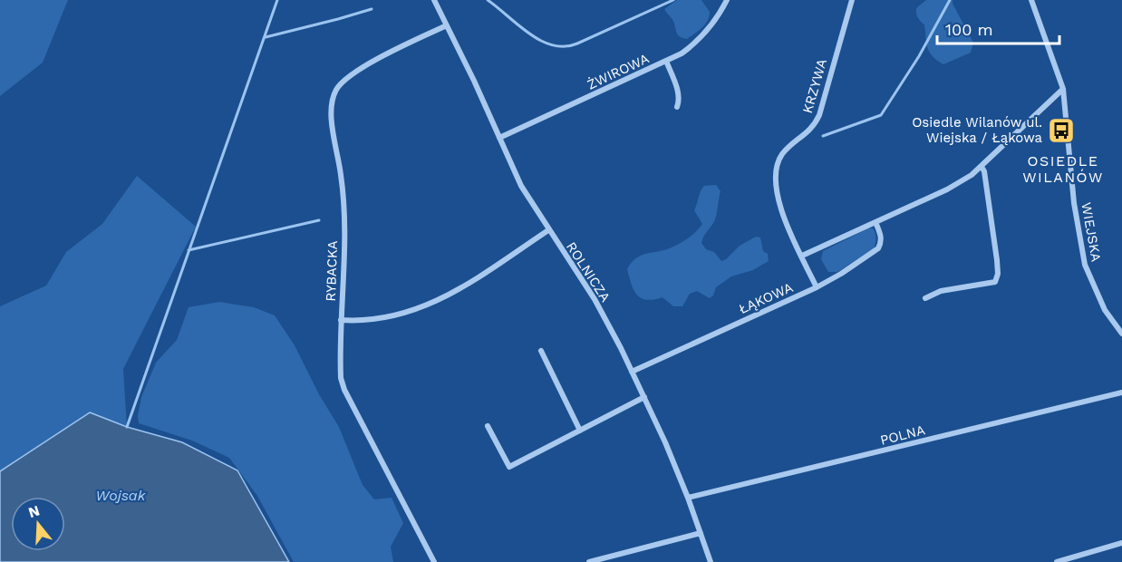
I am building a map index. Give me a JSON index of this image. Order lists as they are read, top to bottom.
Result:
{
  "streets": {
    "street": [
      "ŻWIROWA",
      "KRZYWA",
      "WIEJSKA",
      "RYBACKA",
      "ROLNICZA",
      "ŁĄKOWA",
      "POLNA"
    ]
  },
  "crossings": [
    ["ŻWIROWA", "ROLNICZA"],
    ["KRZYWA", "ŁĄKOWA"],
    ["RYBACKA", "ROLNICZA"],
    ["ROLNICZA", "ŁĄKOWA"],
    ["ROLNICZA", "POLNA"]
  ],
  "districts": ["OSIEDLE WILANÓW"],
  "water": ["Wojsak"],
  "places": {
    "bus stop": ["Osiedle Wilanów ul. Wiejska / Łąkowa"]
  },
  "scale_bar": "100 m",
  "north": "top"
}
